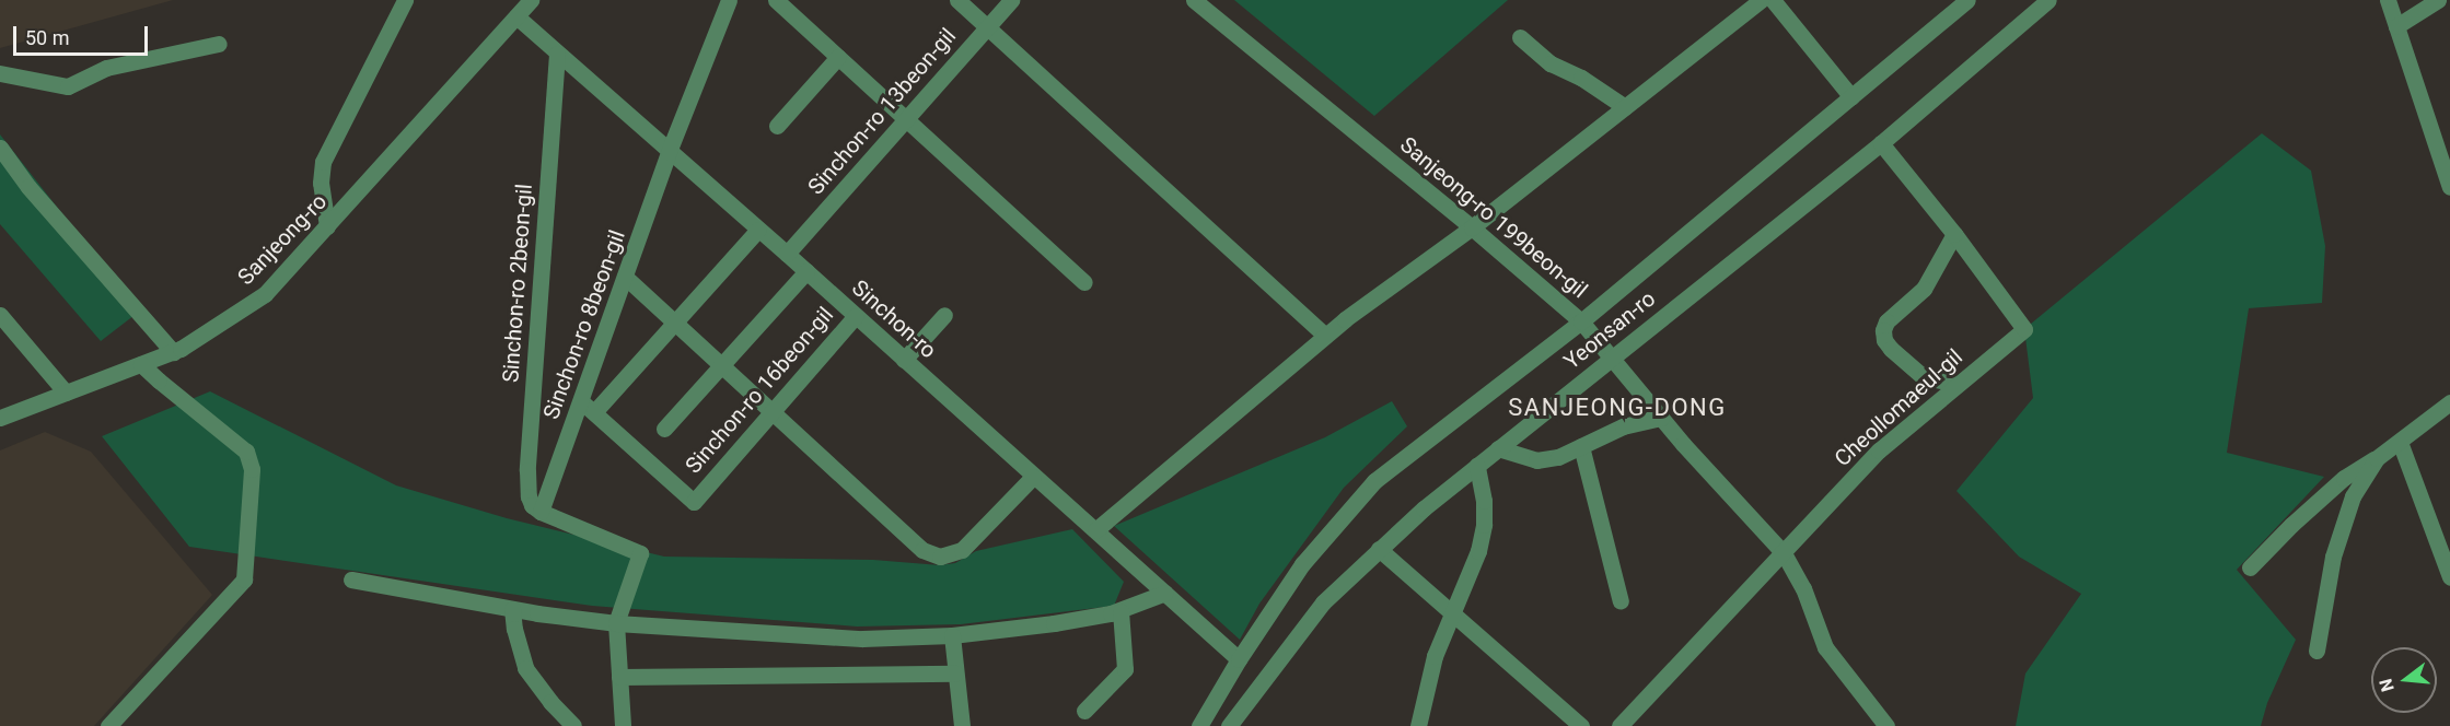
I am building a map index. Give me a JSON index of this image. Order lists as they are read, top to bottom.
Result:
{
  "streets": {
    "street": [
      "Sinchon-ro 13beon-gil",
      "Sanjeong-ro 199beon-gil",
      "Sanjeong-ro",
      "Sinchon-ro 2beon-gil",
      "Sinchon-ro",
      "Sinchon-ro 8beon-gil",
      "Yeonsan-ro",
      "Sinchon-ro 16beon-gil",
      "Cheollomaeul-gil"
    ]
  },
  "crossings": [
    ["Sinchon-ro 13beon-gil", "Sinchon-ro"],
    ["Sanjeong-ro 199beon-gil", "Yeonsan-ro"],
    ["Sanjeong-ro 199beon-gil", "Cheollomaeul-gil"],
    ["Sanjeong-ro", "Sinchon-ro"],
    ["Sinchon-ro 2beon-gil", "Sinchon-ro"],
    ["Sinchon-ro 2beon-gil", "Sinchon-ro 8beon-gil"],
    ["Sinchon-ro", "Sinchon-ro 8beon-gil"],
    ["Sinchon-ro", "Yeonsan-ro"],
    ["Sinchon-ro", "Sinchon-ro 16beon-gil"],
    ["Sinchon-ro 8beon-gil", "Sinchon-ro 16beon-gil"],
    ["Yeonsan-ro", "Cheollomaeul-gil"]
  ],
  "districts": ["SANJEONG-DONG"],
  "scale_bar": "50 m",
  "north": "left"
}
